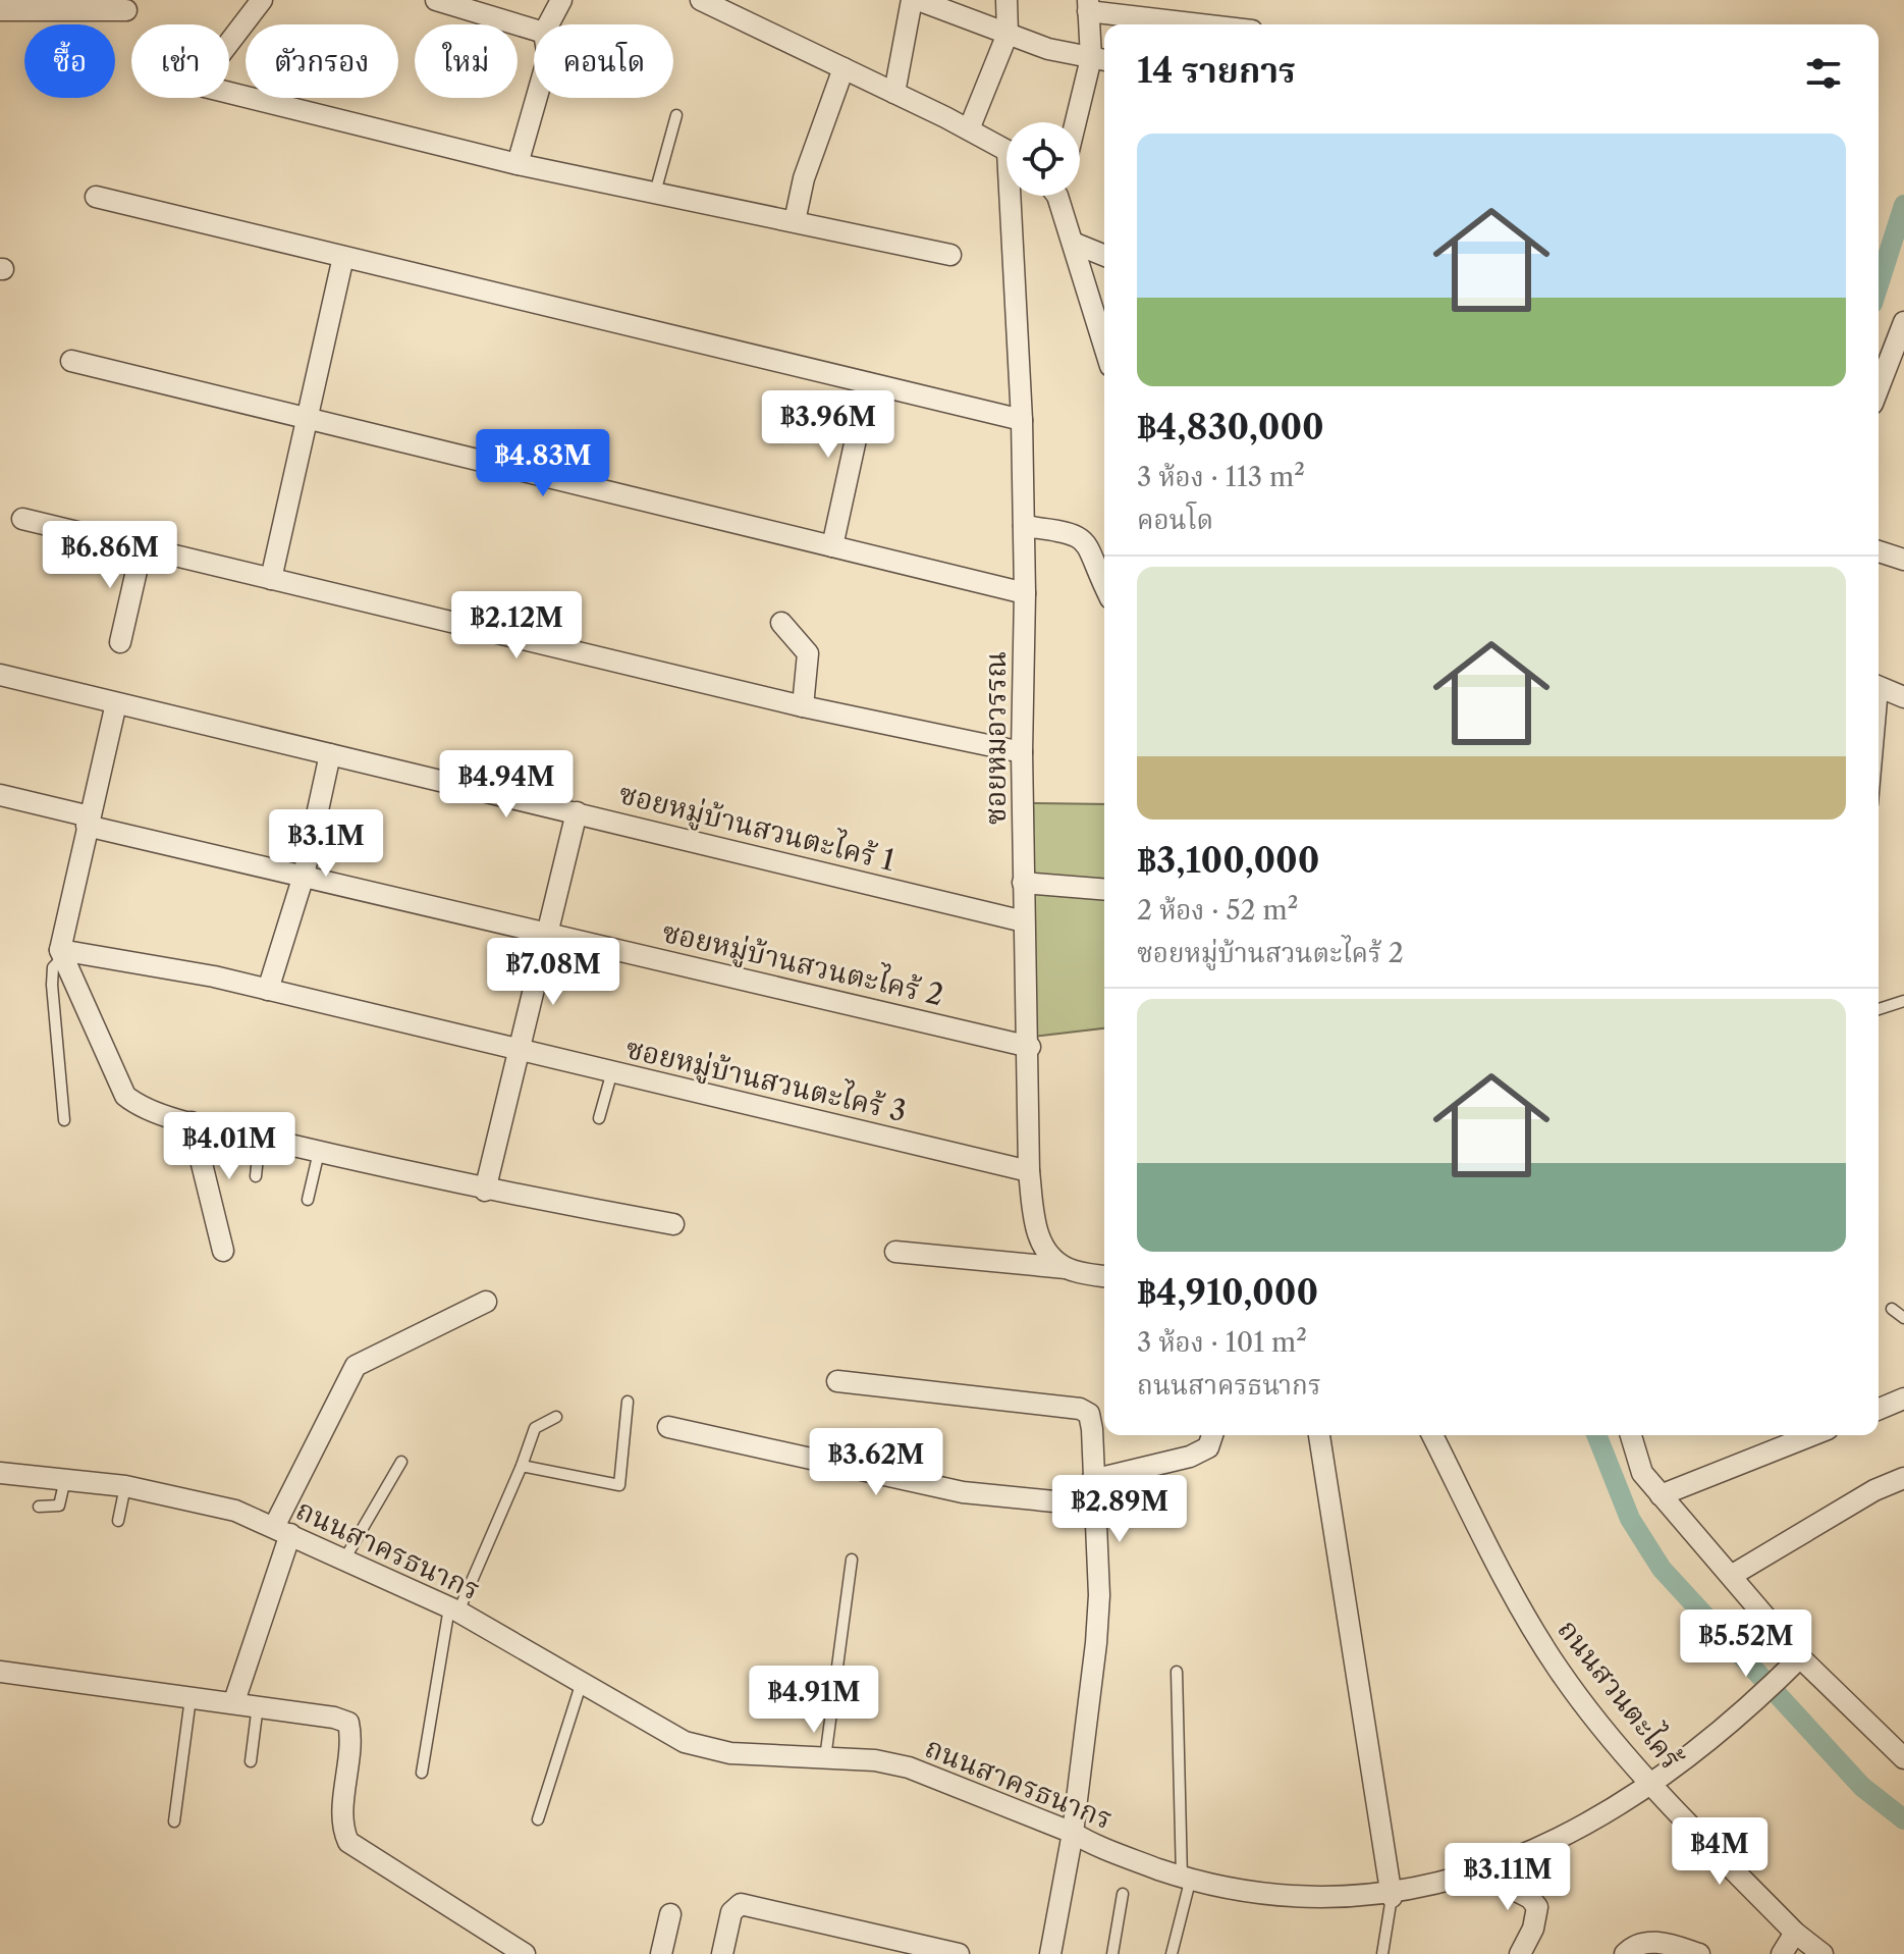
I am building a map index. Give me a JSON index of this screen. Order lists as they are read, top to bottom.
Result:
{
  "streets": {
    "street": [
      "ซอยหมอวรรณ",
      "ซอยหมู่บ้านสวนตะไคร้ 1",
      "ซอยหมู่บ้านสวนตะไคร้ 2",
      "ซอยหมู่บ้านสวนตะไคร้ 3",
      "ถนนสาครธนากร",
      "ถนนสวนตะไคร้"
    ]
  },
  "crossings": [
    ["ซอยหมอวรรณ", "ซอยหมู่บ้านสวนตะไคร้ 1"],
    ["ซอยหมอวรรณ", "ซอยหมู่บ้านสวนตะไคร้ 2"],
    ["ซอยหมอวรรณ", "ซอยหมู่บ้านสวนตะไคร้ 3"],
    ["ถนนสาครธนากร", "ถนนสวนตะไคร้"]
  ],
  "page": {
    "chip": [
      "ซื้อ",
      "เช่า",
      "ตัวกรอง",
      "ใหม่",
      "คอนโด"
    ],
    "heading": "14 รายการ",
    "list": [
      {
        "name": "฿4,830,000",
        "note": "3 ห้อง · 113 m² · คอนโด"
      },
      {
        "name": "฿3,100,000",
        "note": "2 ห้อง · 52 m² · ซอยหมู่บ้านสวนตะไคร้ 2"
      },
      {
        "name": "฿4,910,000",
        "note": "3 ห้อง · 101 m² · ถนนสาครธนากร"
      }
    ],
    "price": [
      "฿3.96M",
      "฿4.83M",
      "฿6.86M",
      "฿2.12M",
      "฿4.94M",
      "฿3.1M",
      "฿7.08M",
      "฿4.01M",
      "฿3.62M",
      "฿2.89M",
      "฿5.52M",
      "฿4.91M",
      "฿4M",
      "฿3.11M"
    ]
  }
}
